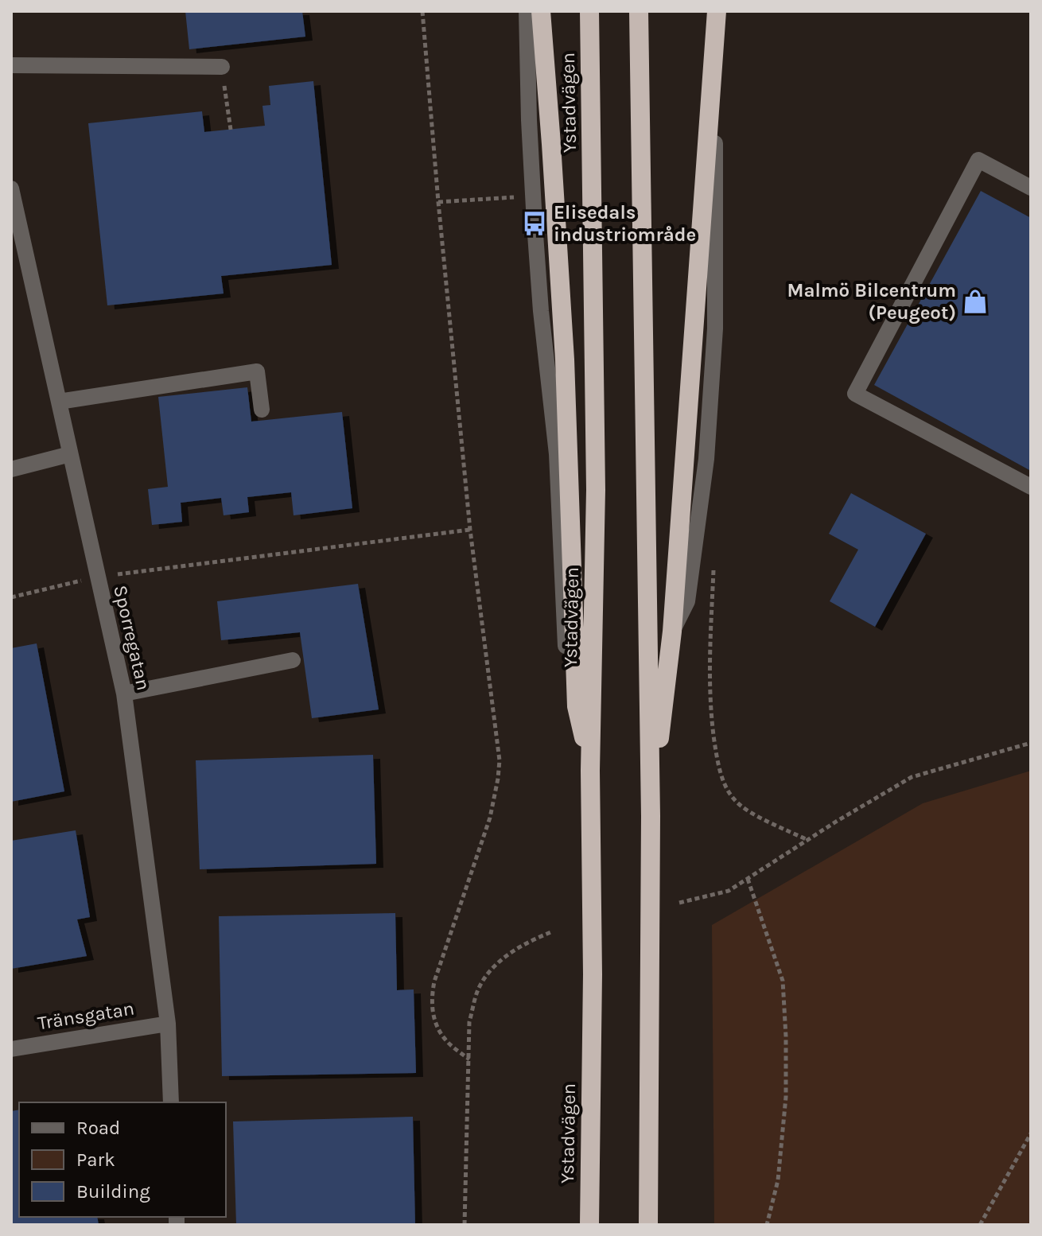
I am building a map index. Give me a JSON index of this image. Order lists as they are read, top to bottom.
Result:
{
  "streets": {
    "highway": ["Ystadvägen"],
    "street": ["Sporregatan", "Tränsgatan"]
  },
  "crossings": [
    ["Sporregatan", "Tränsgatan"]
  ],
  "places": {
    "bus stop": ["Elisedals industriområde"],
    "shop": ["Malmö Bilcentrum (Peugeot)"]
  },
  "legend": ["Road", "Park", "Building"]
}
